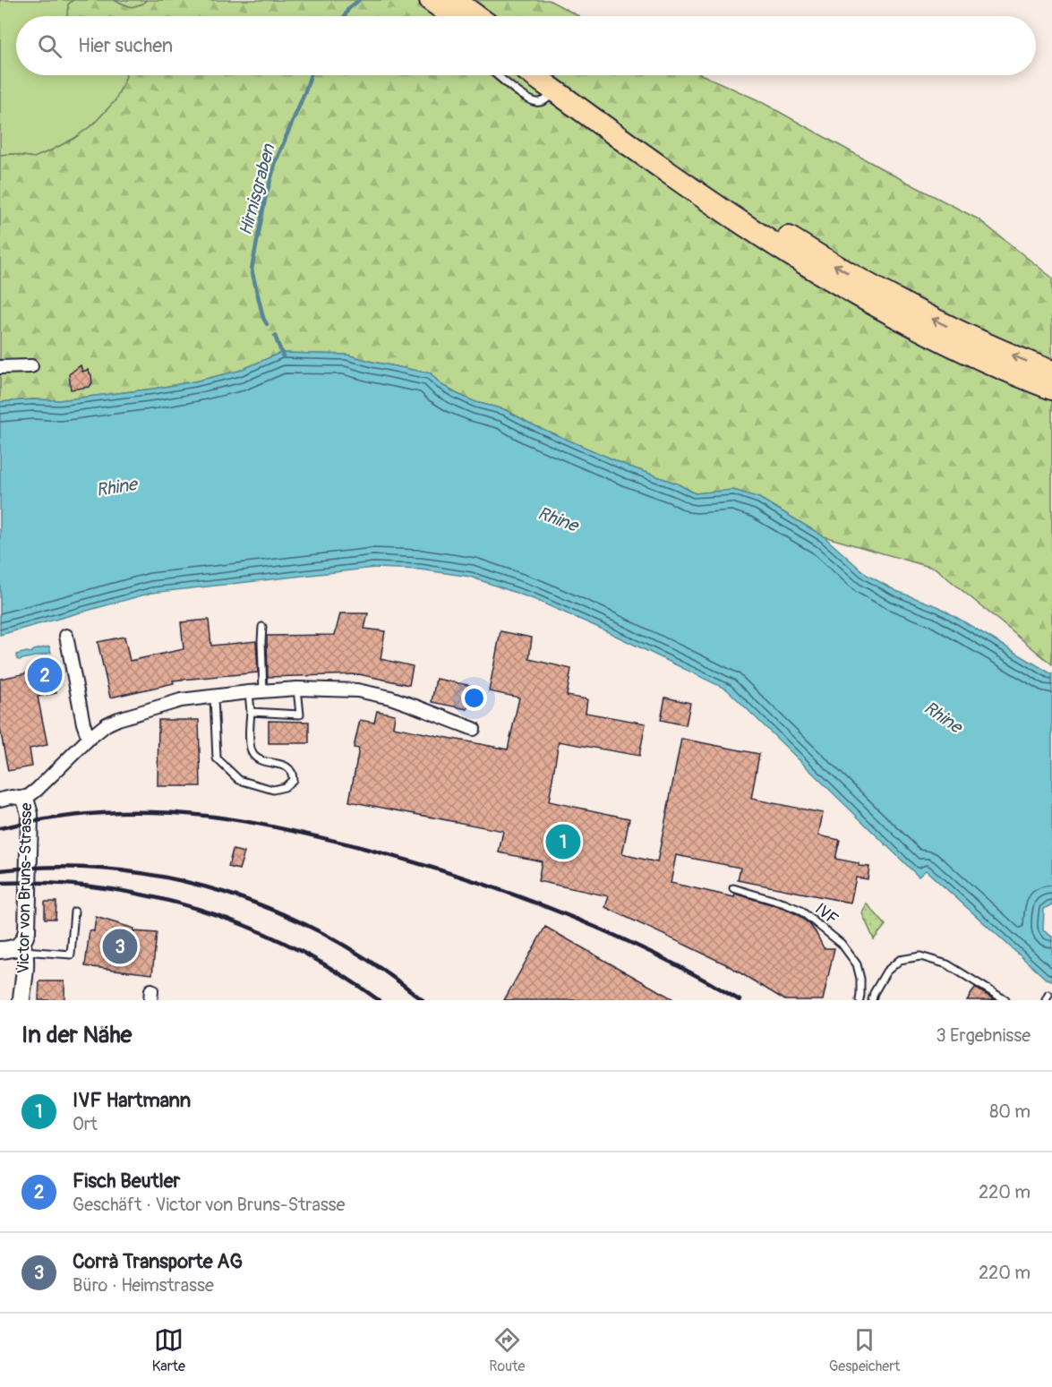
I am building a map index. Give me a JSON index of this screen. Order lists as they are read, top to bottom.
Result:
{
  "streets": {
    "street": ["Victor von Bruns-Strasse"],
    "lane": ["IVF"]
  },
  "water": ["Hirnisgraben", "Rhine"],
  "page": {
    "search": "Hier suchen",
    "pins": ["2", "1", "3"],
    "heading": ["In der Nähe", "3 Ergebnisse"],
    "list": [
      {
        "mark": "1",
        "name": "IVF Hartmann",
        "note": "Ort",
        "value": "80 m"
      },
      {
        "mark": "2",
        "name": "Fisch Beutler",
        "note": "Geschäft · Victor von Bruns-Strasse",
        "value": "220 m"
      },
      {
        "mark": "3",
        "name": "Corrà Transporte AG",
        "note": "Büro · Heimstrasse",
        "value": "220 m"
      }
    ],
    "nav": ["Karte", "Route", "Gespeichert"]
  }
}
